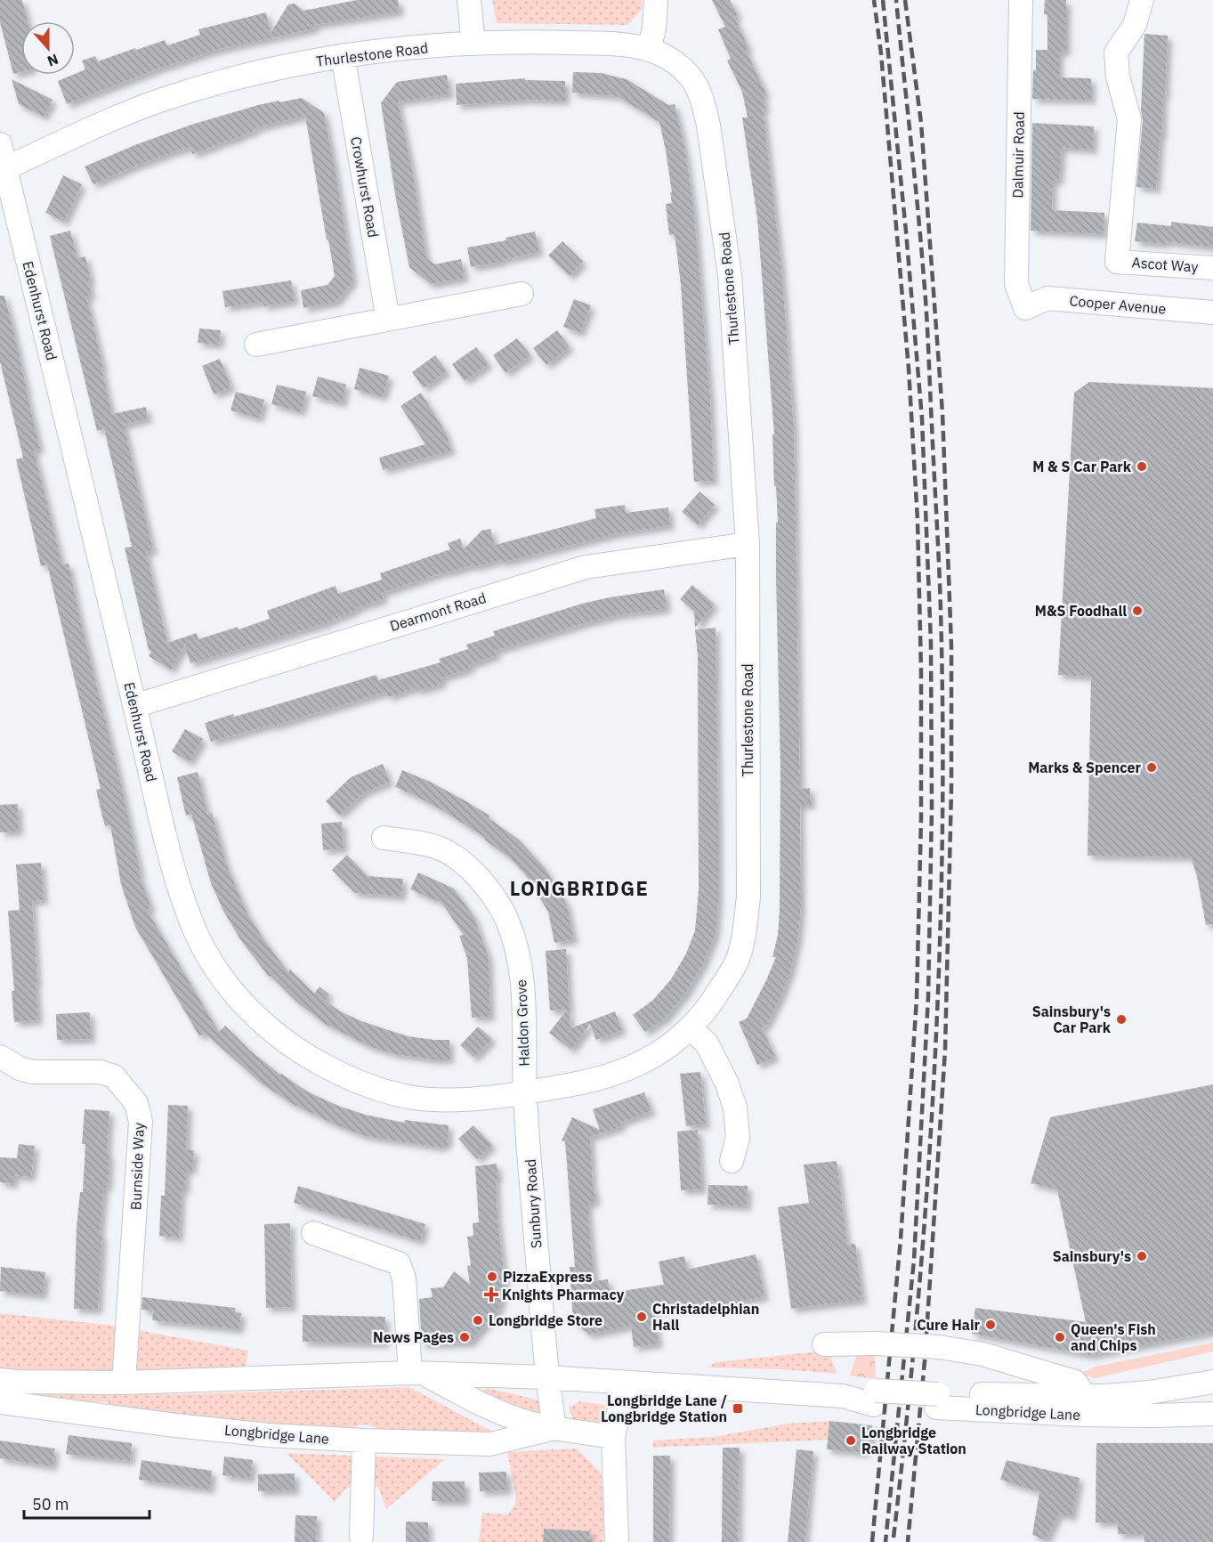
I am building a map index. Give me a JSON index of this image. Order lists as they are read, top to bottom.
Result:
{
  "streets": {
    "street": [
      "Thurlestone Road",
      "Dalmuir Road",
      "Crowhurst Road",
      "Ascot Way",
      "Cooper Avenue",
      "Edenhurst Road",
      "Dearmont Road",
      "Haldon Grove",
      "Burnside Way",
      "Sunbury Road",
      "Longbridge Lane"
    ]
  },
  "crossings": [
    ["Thurlestone Road", "Crowhurst Road"],
    ["Thurlestone Road", "Edenhurst Road"],
    ["Thurlestone Road", "Dearmont Road"],
    ["Thurlestone Road", "Haldon Grove"],
    ["Thurlestone Road", "Sunbury Road"],
    ["Dalmuir Road", "Cooper Avenue"],
    ["Edenhurst Road", "Dearmont Road"],
    ["Edenhurst Road", "Haldon Grove"],
    ["Edenhurst Road", "Sunbury Road"],
    ["Haldon Grove", "Sunbury Road"],
    ["Burnside Way", "Longbridge Lane"],
    ["Sunbury Road", "Longbridge Lane"]
  ],
  "districts": ["LONGBRIDGE"],
  "places": {
    "other": [
      "M & S Car Park",
      "M&S Foodhall",
      "Marks & Spencer",
      "Sainsbury's Car Park",
      "Sainsbury's",
      "PizzaExpress",
      "Christadelphian Hall",
      "Longbridge Store",
      "Cure Hair",
      "News Pages",
      "Queen's Fish and Chips",
      "Longbridge Railway Station"
    ],
    "health": ["Knights Pharmacy"],
    "transit": ["Longbridge Lane / Longbridge Station"]
  },
  "scale_bar": "50 m",
  "north": "bottom"
}
